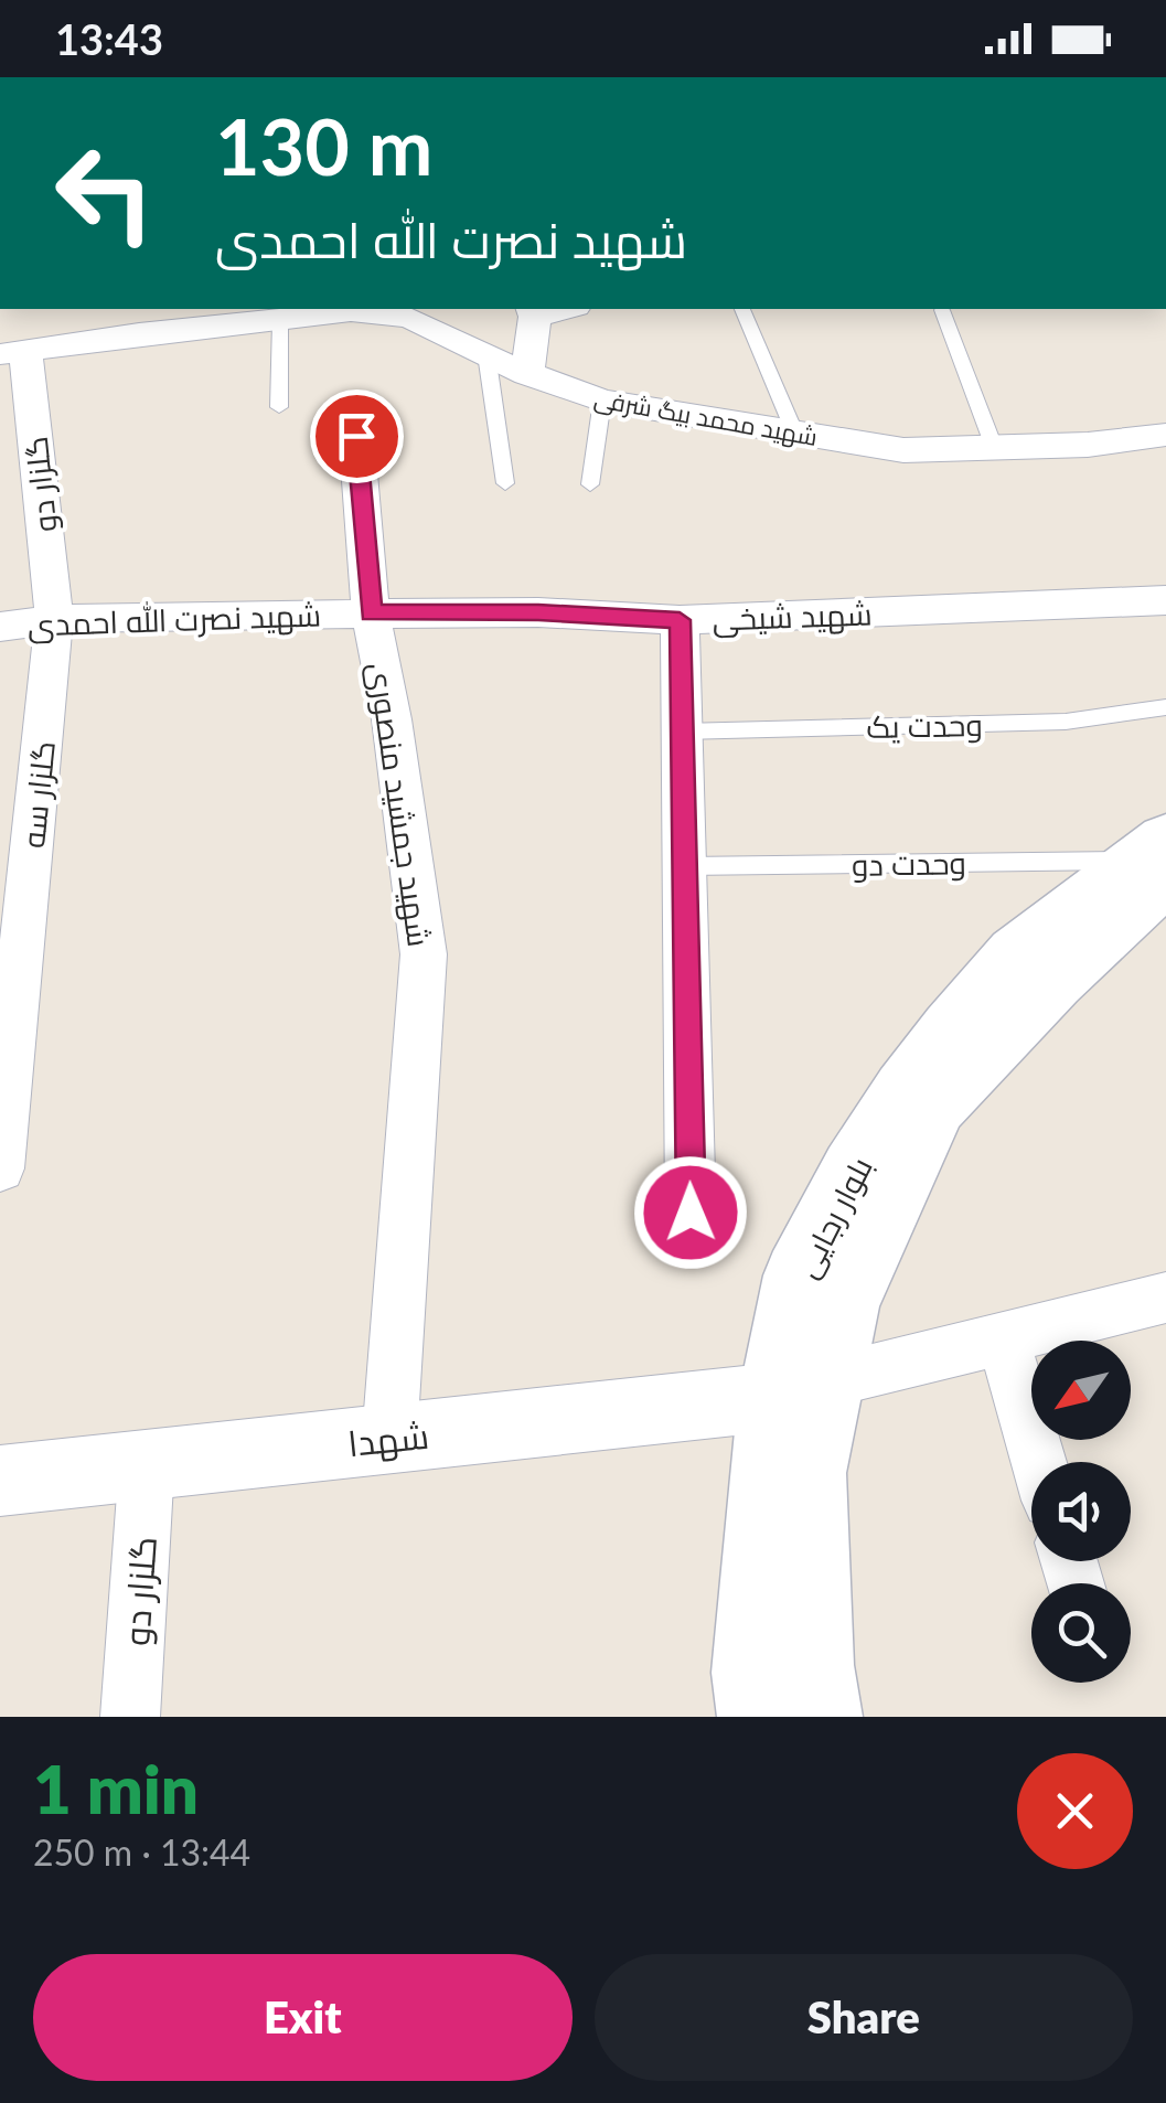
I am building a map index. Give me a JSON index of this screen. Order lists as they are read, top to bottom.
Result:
{
  "streets": {
    "main road": ["بلوار رجایی"],
    "street": [
      "شهید محمد بیگ شرفی",
      "گلزار دو",
      "شهید شیخی",
      "شهید نصرت الله احمدی",
      "گلزار سه",
      "شهید جمشید منصوری",
      "شهدا"
    ],
    "lane": ["وحدت یک", "وحدت دو"]
  },
  "crossings": [
    ["شهید محمد بیگ شرفی", "گلزار دو"],
    ["گلزار دو", "شهید نصرت الله احمدی"],
    ["گلزار دو", "گلزار سه"],
    ["گلزار دو", "شهدا"],
    ["شهید شیخی", "شهید نصرت الله احمدی"],
    ["شهید شیخی", "وحدت یک"],
    ["شهید شیخی", "وحدت دو"],
    ["شهید نصرت الله احمدی", "گلزار سه"],
    ["شهید نصرت الله احمدی", "شهید جمشید منصوری"],
    ["شهید جمشید منصوری", "شهدا"],
    ["وحدت دو", "بلوار رجایی"],
    ["بلوار رجایی", "شهدا"]
  ],
  "north": "bottom left",
  "page": {
    "status": "13:43",
    "turn": ["130 m", "شهید نصرت الله احمدی"],
    "heading": ["1 min", "250 m · 13:44"],
    "buttons": ["Exit", "Share"]
  }
}
